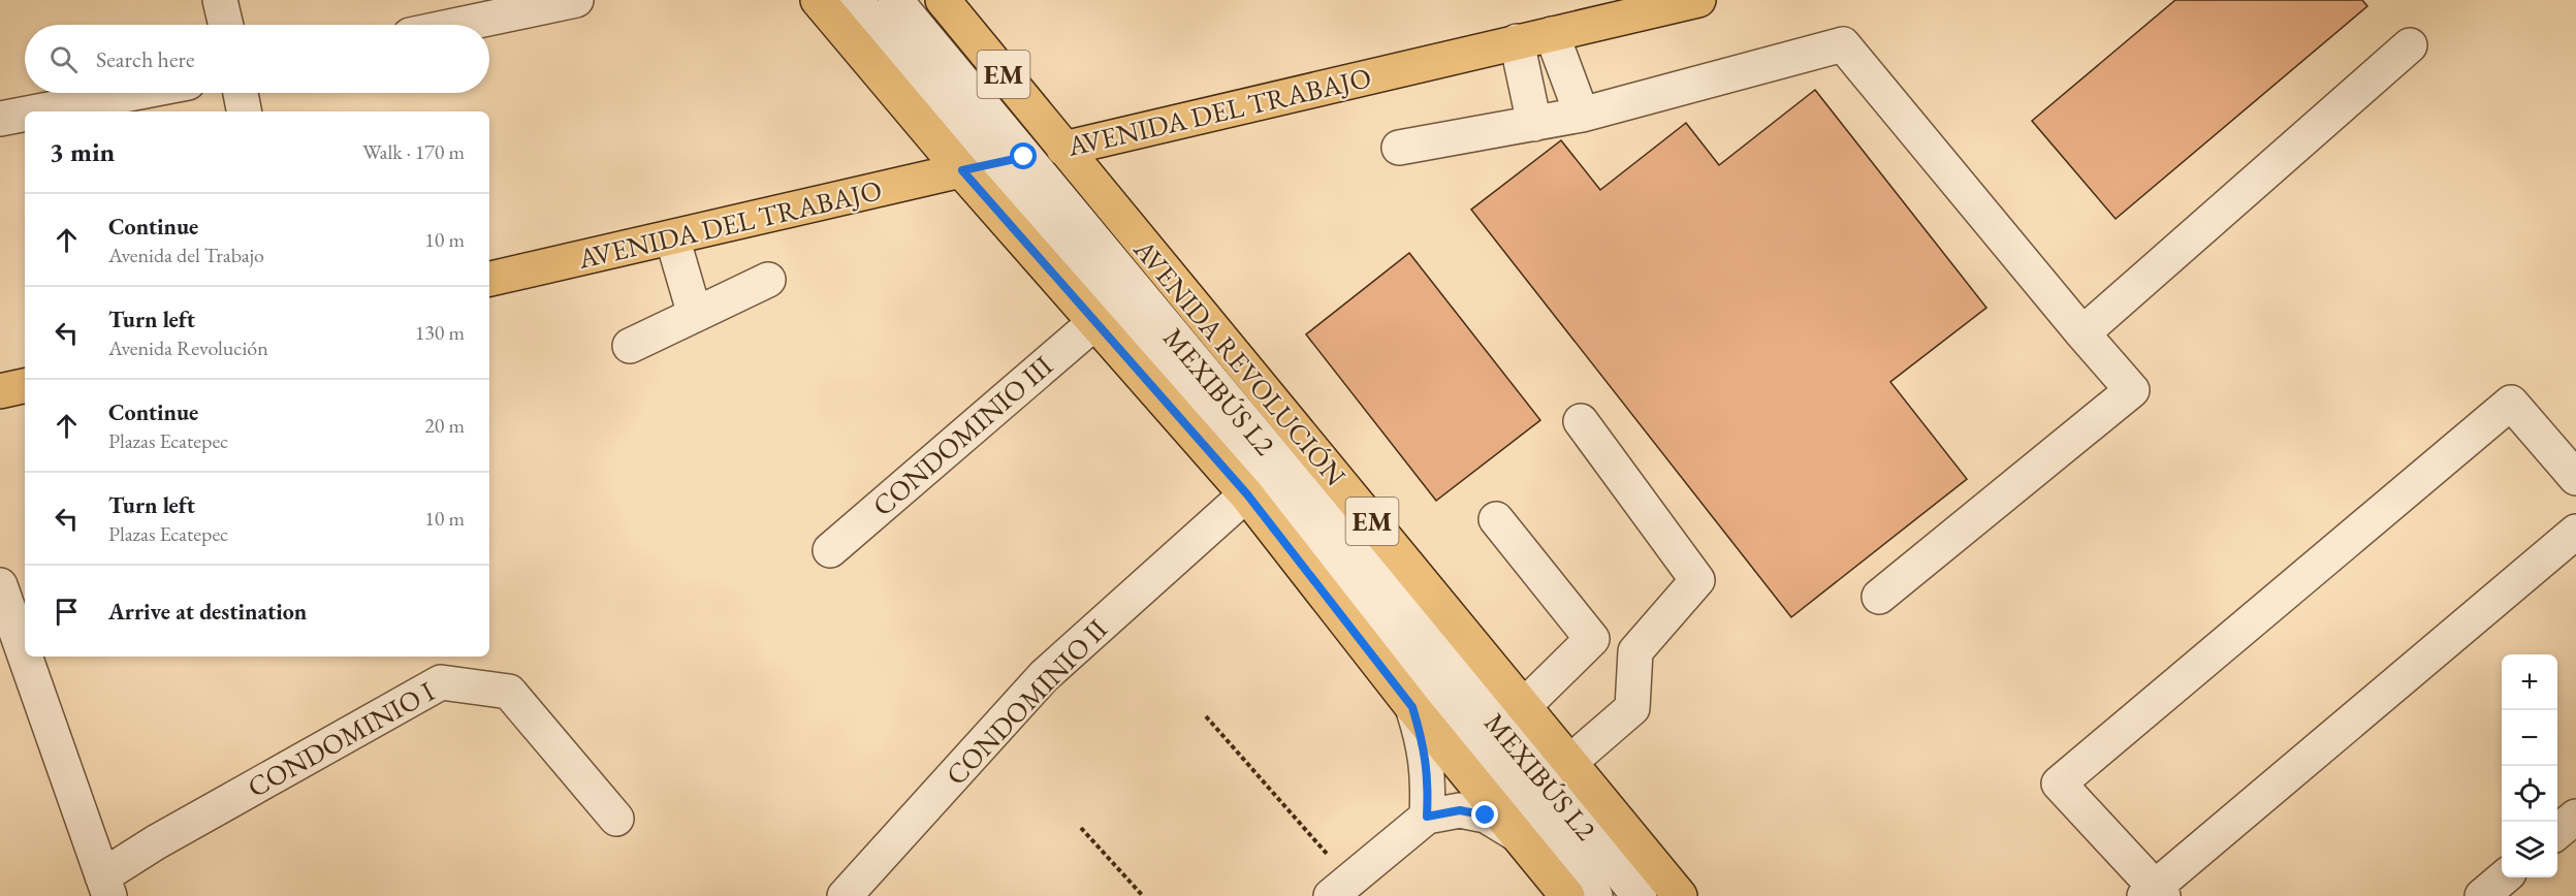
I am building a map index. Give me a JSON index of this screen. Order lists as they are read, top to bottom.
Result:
{
  "streets": {
    "main road": ["EM", "AVENIDA DEL TRABAJO", "AVENIDA REVOLUCIÓN"],
    "street": [
      "MEXIBÚS L2",
      "CONDOMINIO III",
      "CONDOMINIO II",
      "CONDOMINIO I"
    ]
  },
  "crossings": [
    ["AVENIDA DEL TRABAJO", "AVENIDA REVOLUCIÓN"],
    ["AVENIDA DEL TRABAJO", "MEXIBÚS L2"]
  ],
  "page": {
    "search": "Search here",
    "heading": ["3 min", "Walk · 170 m"],
    "list": [
      ["Continue", "Avenida del Trabajo", "10 m"],
      ["Turn left", "Avenida Revolución", "130 m"],
      ["Continue", "Plazas Ecatepec", "20 m"],
      ["Turn left", "Plazas Ecatepec", "10 m"],
      "Arrive at destination"
    ],
    "map_buttons": ["+", "−"]
  }
}
